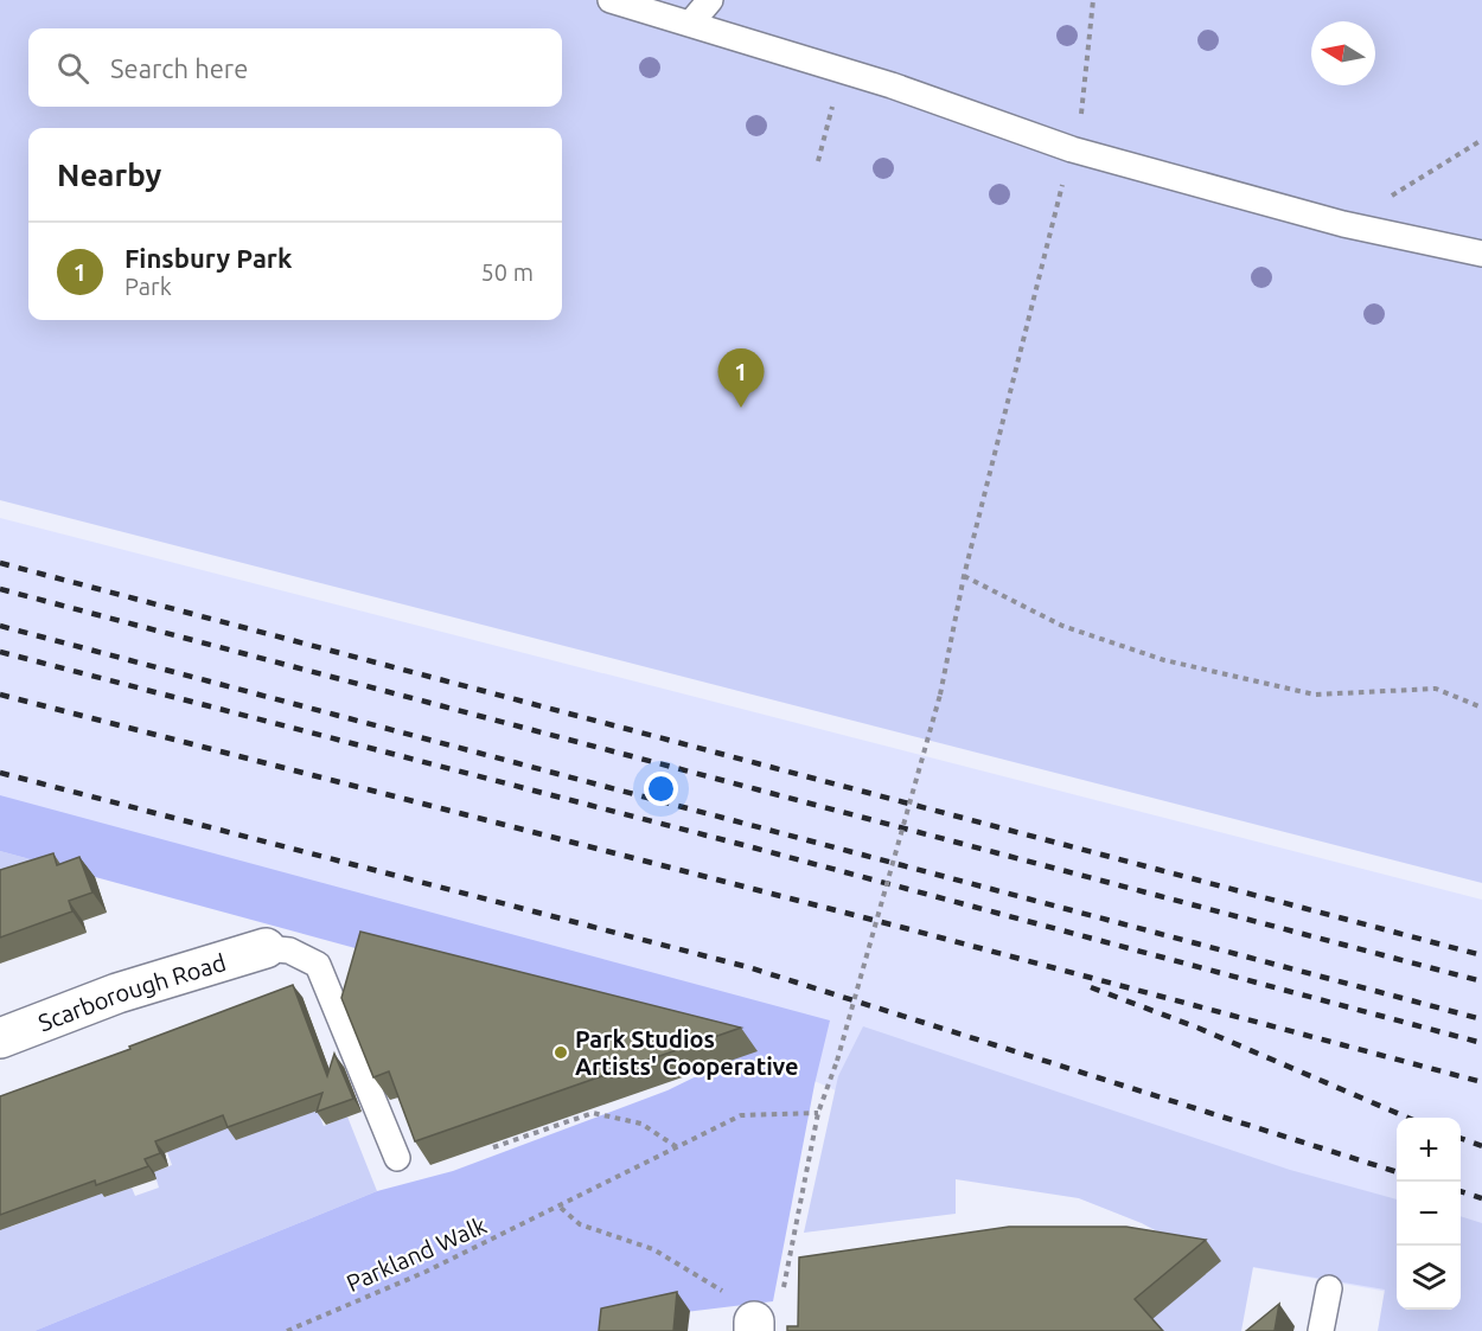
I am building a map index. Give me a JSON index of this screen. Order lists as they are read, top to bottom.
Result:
{
  "streets": {
    "street": ["Scarborough Road"],
    "path": ["Parkland Walk"]
  },
  "places": ["Park Studios Artists' Cooperative"],
  "north": "left",
  "page": {
    "search": "Search here",
    "heading": "Nearby",
    "list": [
      {
        "mark": "1",
        "name": "Finsbury Park",
        "note": "Park",
        "value": "50 m"
      }
    ],
    "pins": "1",
    "map_buttons": ["+", "−"]
  }
}
